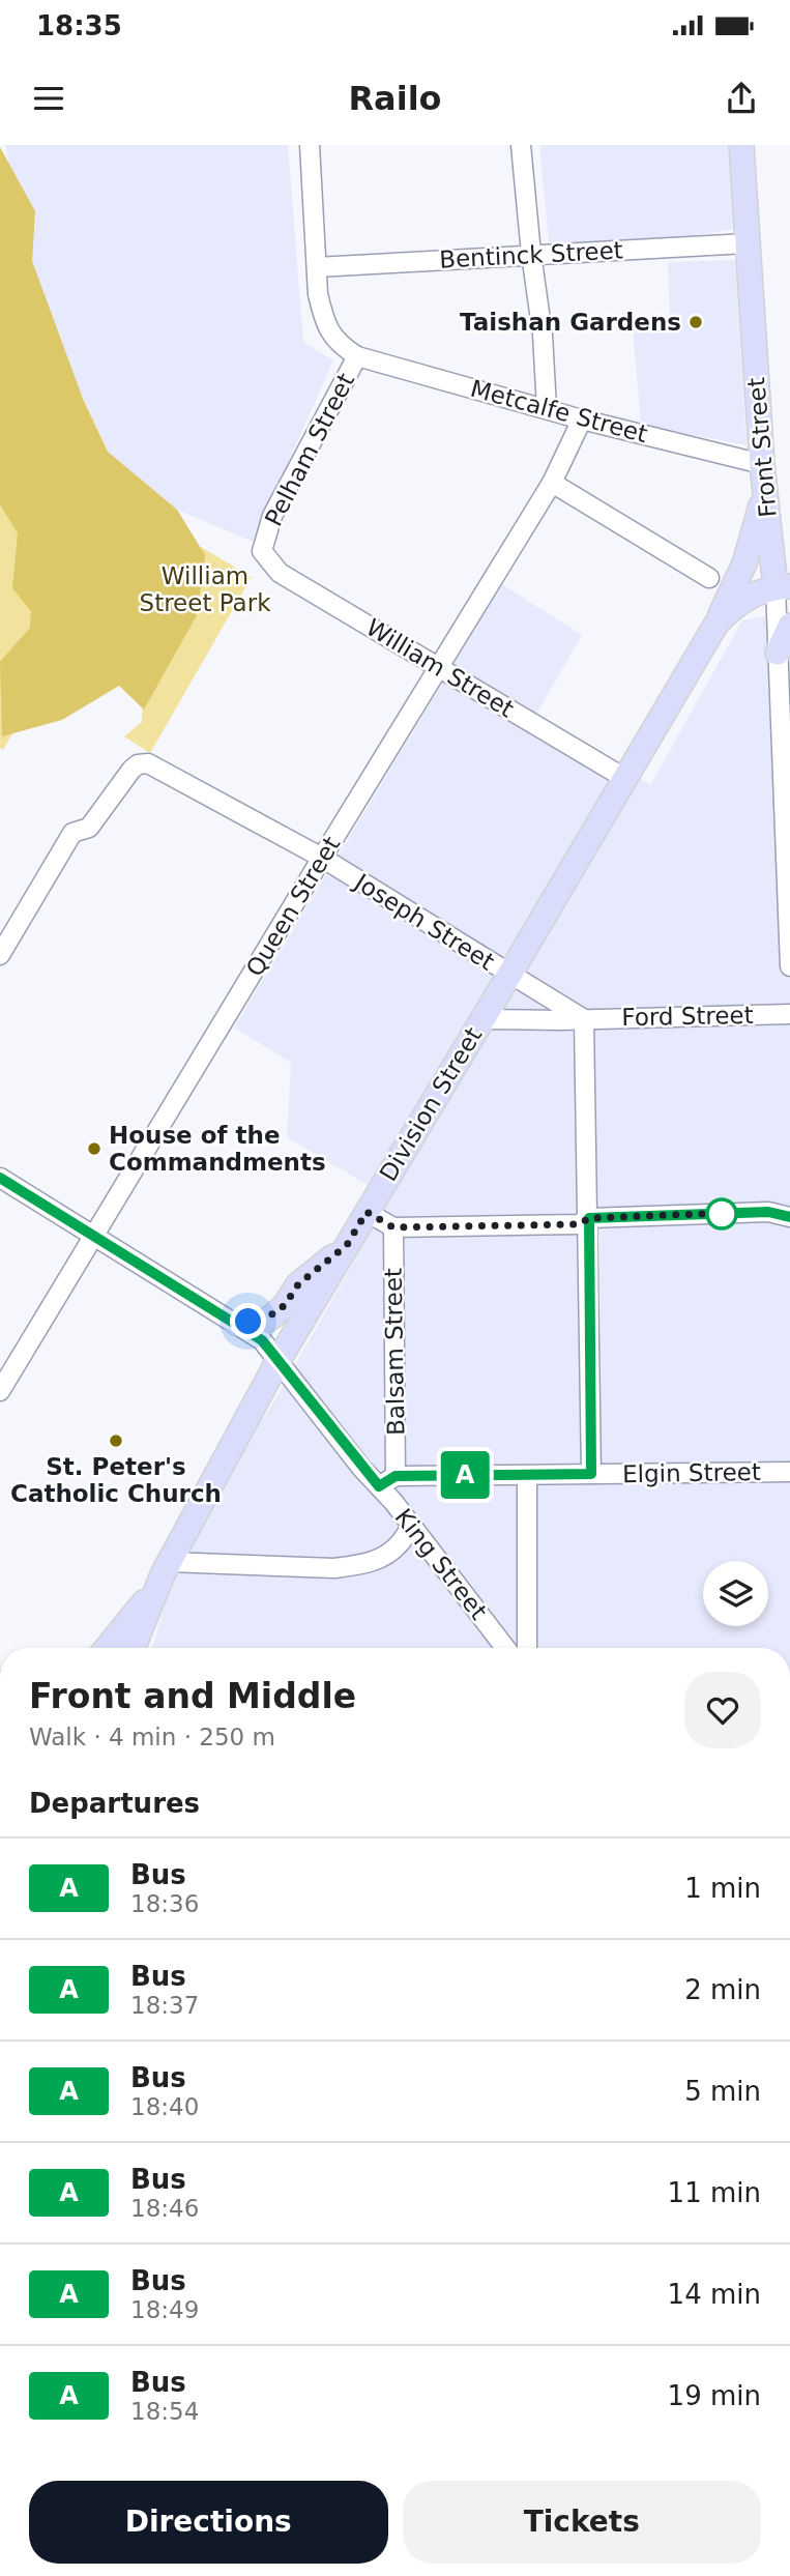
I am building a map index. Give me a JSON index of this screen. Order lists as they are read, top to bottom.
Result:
{
  "streets": {
    "main road": ["Front Street", "Division Street"],
    "street": [
      "Bentinck Street",
      "Metcalfe Street",
      "Pelham Street",
      "William Street",
      "Queen Street",
      "Joseph Street",
      "Ford Street",
      "Balsam Street",
      "Elgin Street",
      "King Street"
    ]
  },
  "crossings": [
    ["Bentinck Street", "Front Street"],
    ["Bentinck Street", "Pelham Street"],
    ["Metcalfe Street", "Front Street"],
    ["Metcalfe Street", "Pelham Street"],
    ["Metcalfe Street", "Queen Street"],
    ["Front Street", "Division Street"],
    ["Pelham Street", "William Street"],
    ["William Street", "Queen Street"],
    ["William Street", "Division Street"],
    ["Queen Street", "Joseph Street"],
    ["Queen Street", "King Street"],
    ["Joseph Street", "Division Street"],
    ["Ford Street", "Division Street"],
    ["Division Street", "King Street"],
    ["Balsam Street", "Elgin Street"]
  ],
  "parks": ["William Street Park"],
  "places": ["Taishan Gardens", "House of the Commandments", "St. Peter's Catholic Church"],
  "lines": ["bus line A"],
  "page": {
    "status": "18:35",
    "header": "Railo",
    "on_map": "A",
    "heading": [
      ["Front and Middle", "Walk · 4 min · 250 m"],
      "Departures"
    ],
    "list": [
      {
        "mark": "A",
        "name": "Bus",
        "note": "18:36",
        "value": "1 min"
      },
      {
        "mark": "A",
        "name": "Bus",
        "note": "18:37",
        "value": "2 min"
      },
      {
        "mark": "A",
        "name": "Bus",
        "note": "18:40",
        "value": "5 min"
      },
      {
        "mark": "A",
        "name": "Bus",
        "note": "18:46",
        "value": "11 min"
      },
      {
        "mark": "A",
        "name": "Bus",
        "note": "18:49",
        "value": "14 min"
      },
      {
        "mark": "A",
        "name": "Bus",
        "note": "18:54",
        "value": "19 min"
      }
    ],
    "buttons": ["Directions", "Tickets"]
  }
}
